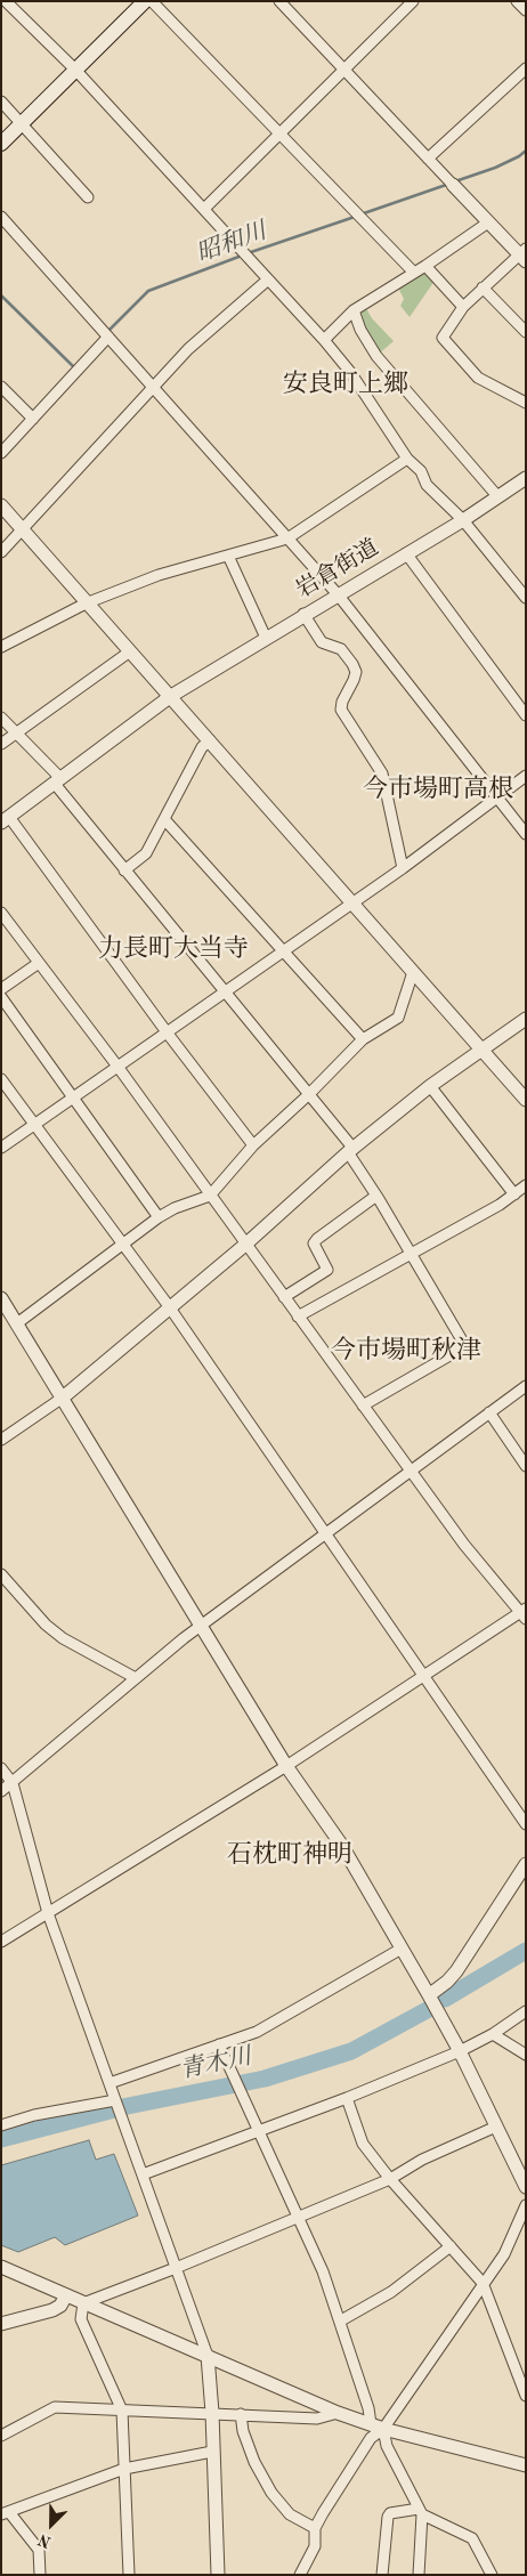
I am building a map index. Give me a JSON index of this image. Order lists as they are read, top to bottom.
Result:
{
  "streets": {
    "street": ["岩倉街道"]
  },
  "districts": [
    "安良町上郷",
    "今市場町高根",
    "力長町大当寺",
    "今市場町秋津",
    "石枕町神明"
  ],
  "water": ["昭和川", "青木川"],
  "north": "bottom left"
}
